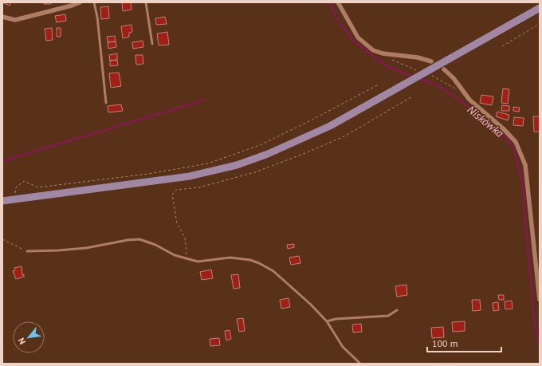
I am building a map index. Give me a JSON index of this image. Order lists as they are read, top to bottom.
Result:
{
  "water": ["Niskówka"],
  "scale_bar": "100 m",
  "north": "bottom left"
}
